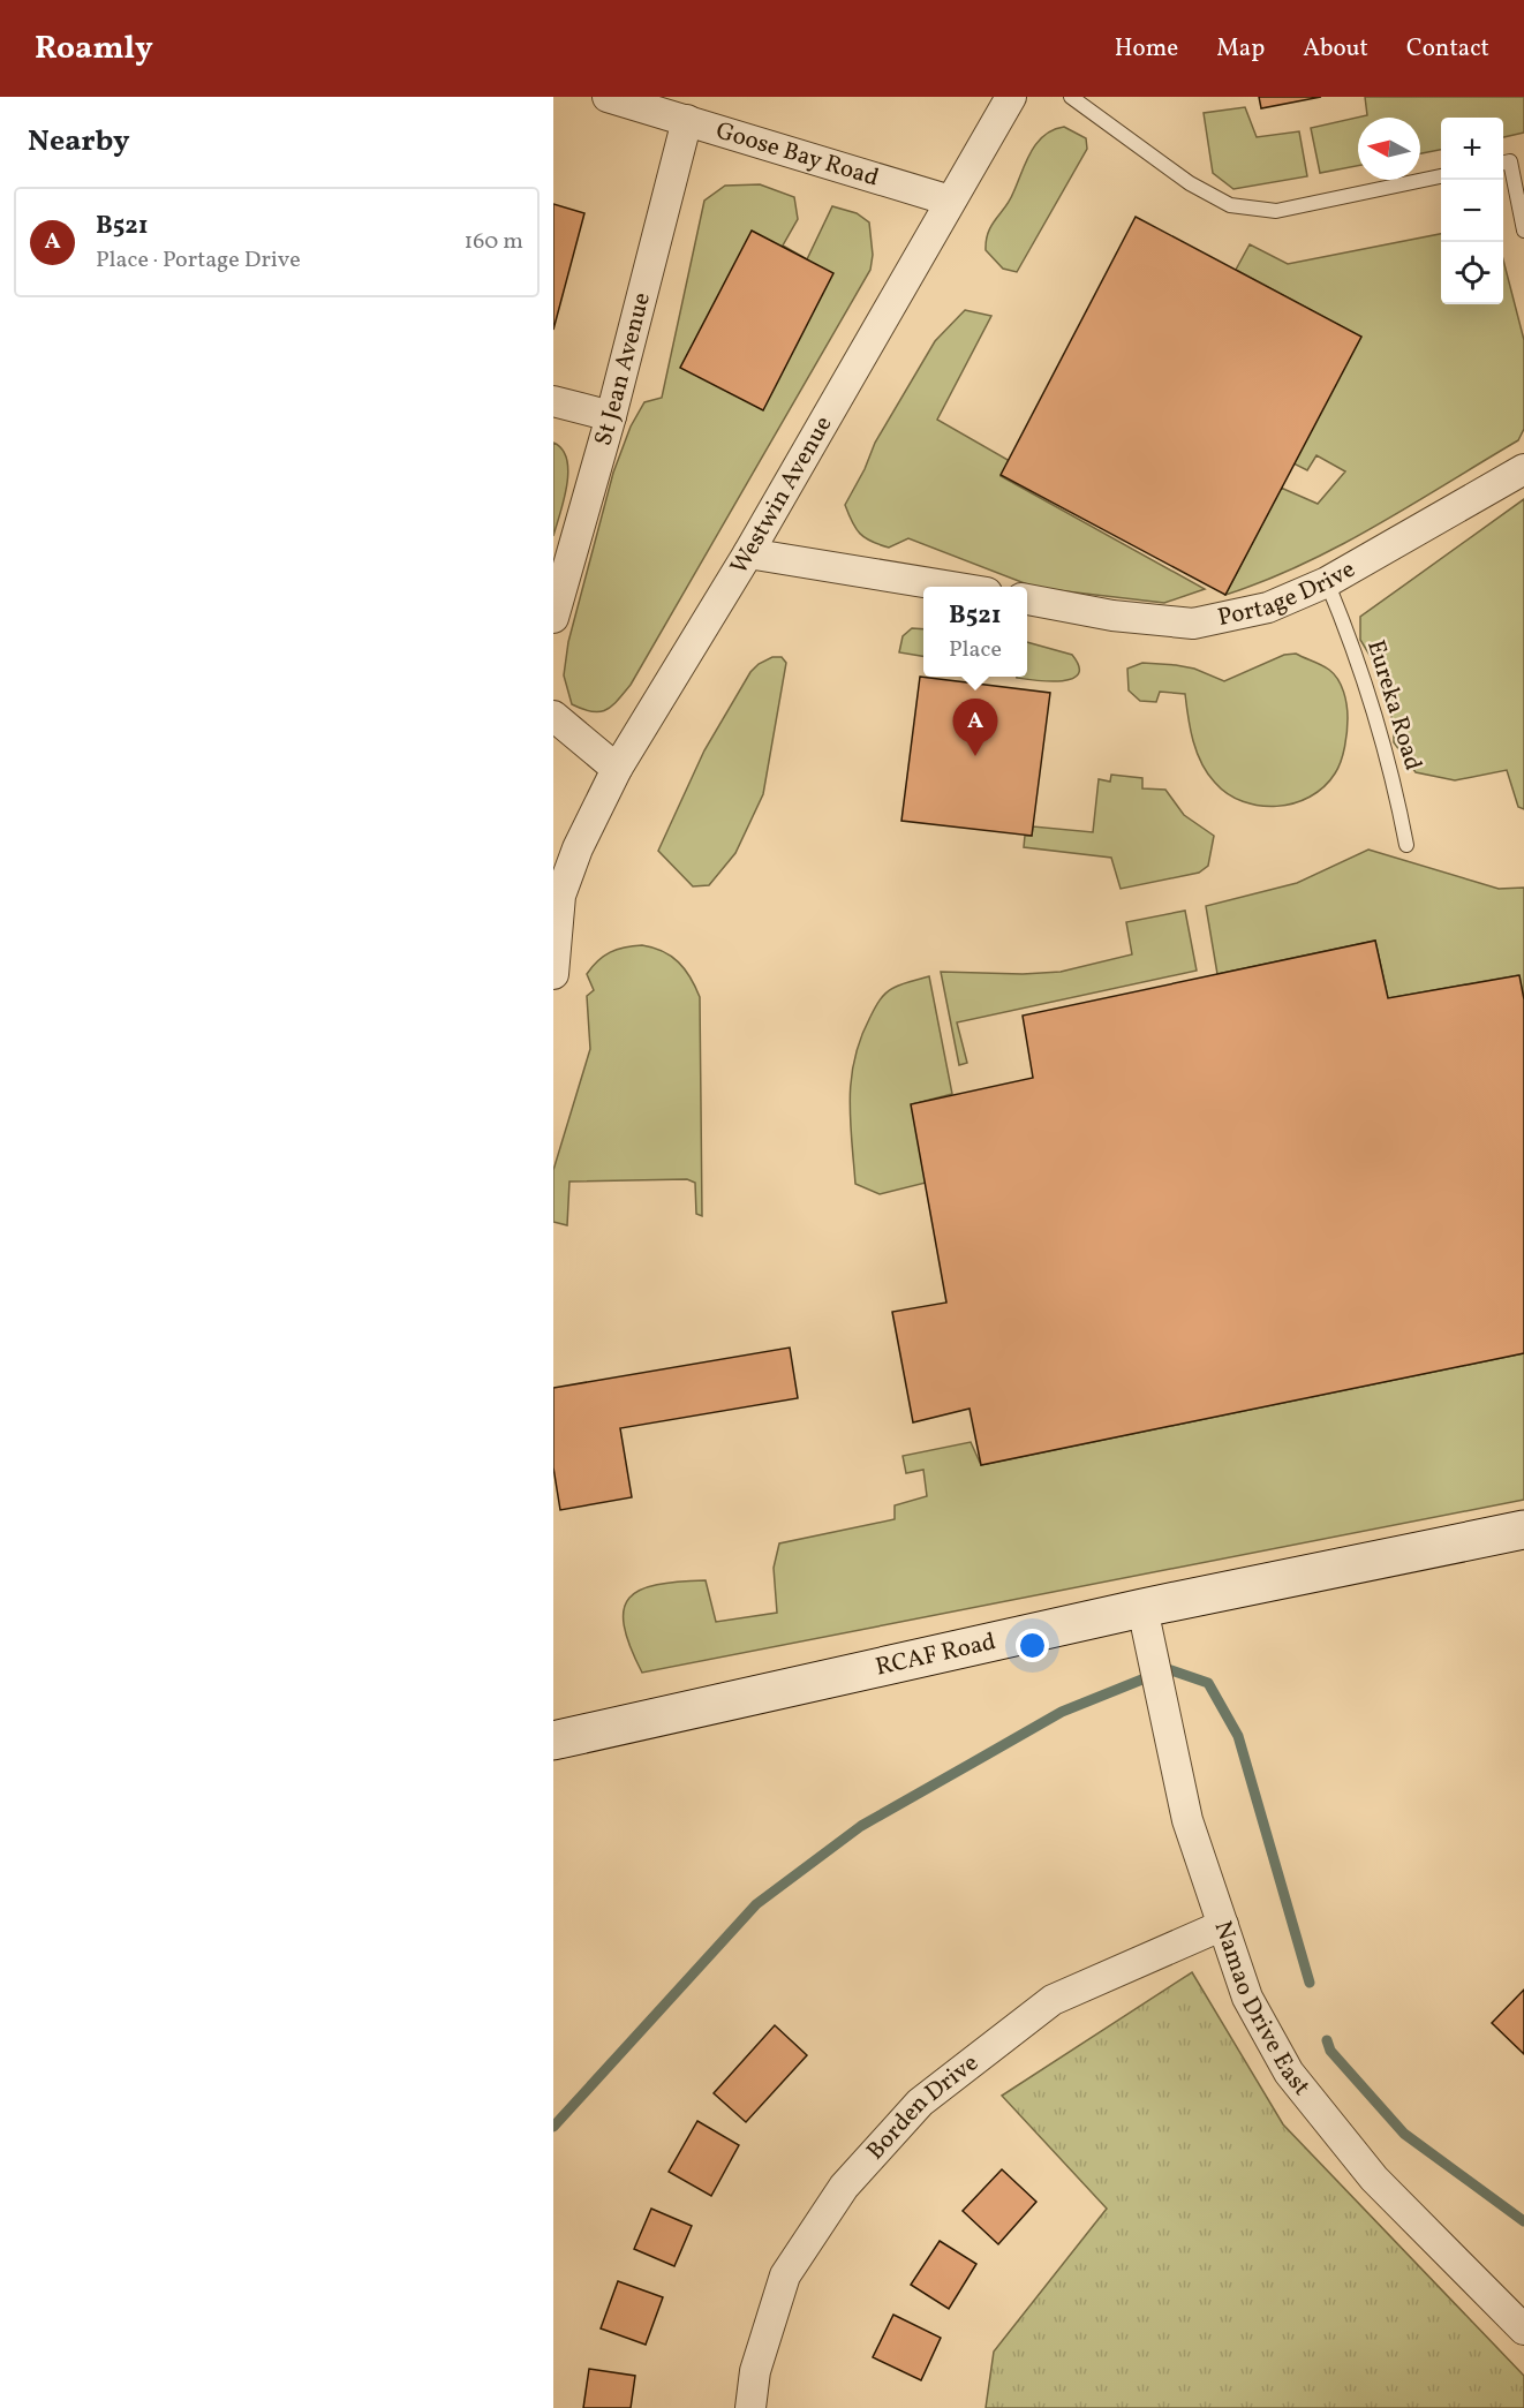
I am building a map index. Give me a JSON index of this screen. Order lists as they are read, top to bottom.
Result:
{
  "streets": {
    "main road": ["RCAF Road"],
    "street": [
      "Goose Bay Road",
      "St Jean Avenue",
      "Westwin Avenue",
      "Portage Drive",
      "Namao Drive East",
      "Borden Drive"
    ],
    "lane": ["Eureka Road"]
  },
  "crossings": [
    ["Goose Bay Road", "St Jean Avenue"],
    ["Goose Bay Road", "Westwin Avenue"],
    ["Portage Drive", "Eureka Road"],
    ["RCAF Road", "Namao Drive East"],
    ["Namao Drive East", "Borden Drive"]
  ],
  "north": "left",
  "page": {
    "header": "Roamly",
    "nav": [
      "Home",
      "Map",
      "About",
      "Contact"
    ],
    "heading": "Nearby",
    "map_buttons": ["+", "−"],
    "list": [
      {
        "mark": "A",
        "name": "B521",
        "note": "Place · Portage Drive",
        "value": "160 m"
      }
    ],
    "popup": ["B521", "Place"],
    "pins": "A"
  }
}
